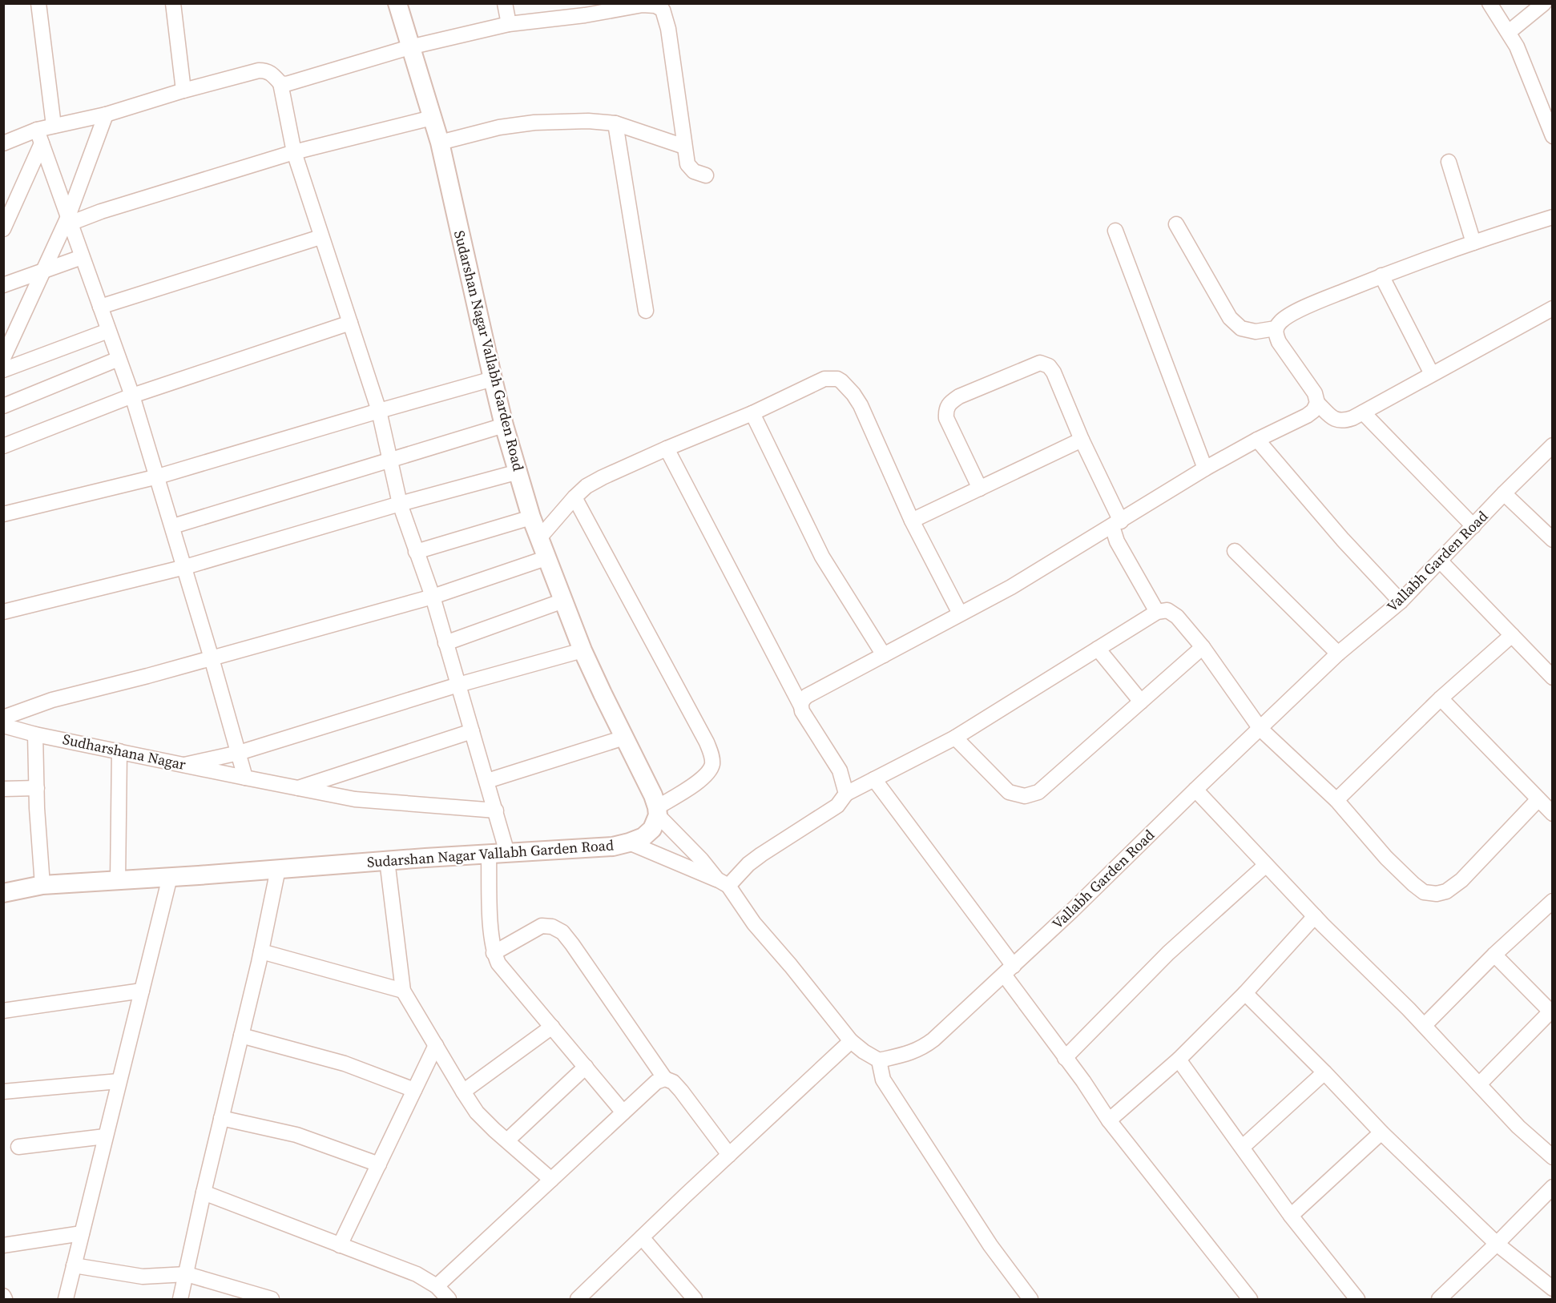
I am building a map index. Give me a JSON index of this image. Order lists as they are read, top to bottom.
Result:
{
  "streets": {
    "street": ["Sudarshan Nagar Vallabh Garden Road", "Vallabh Garden Road", "Sudharshana Nagar"]
  }
}
